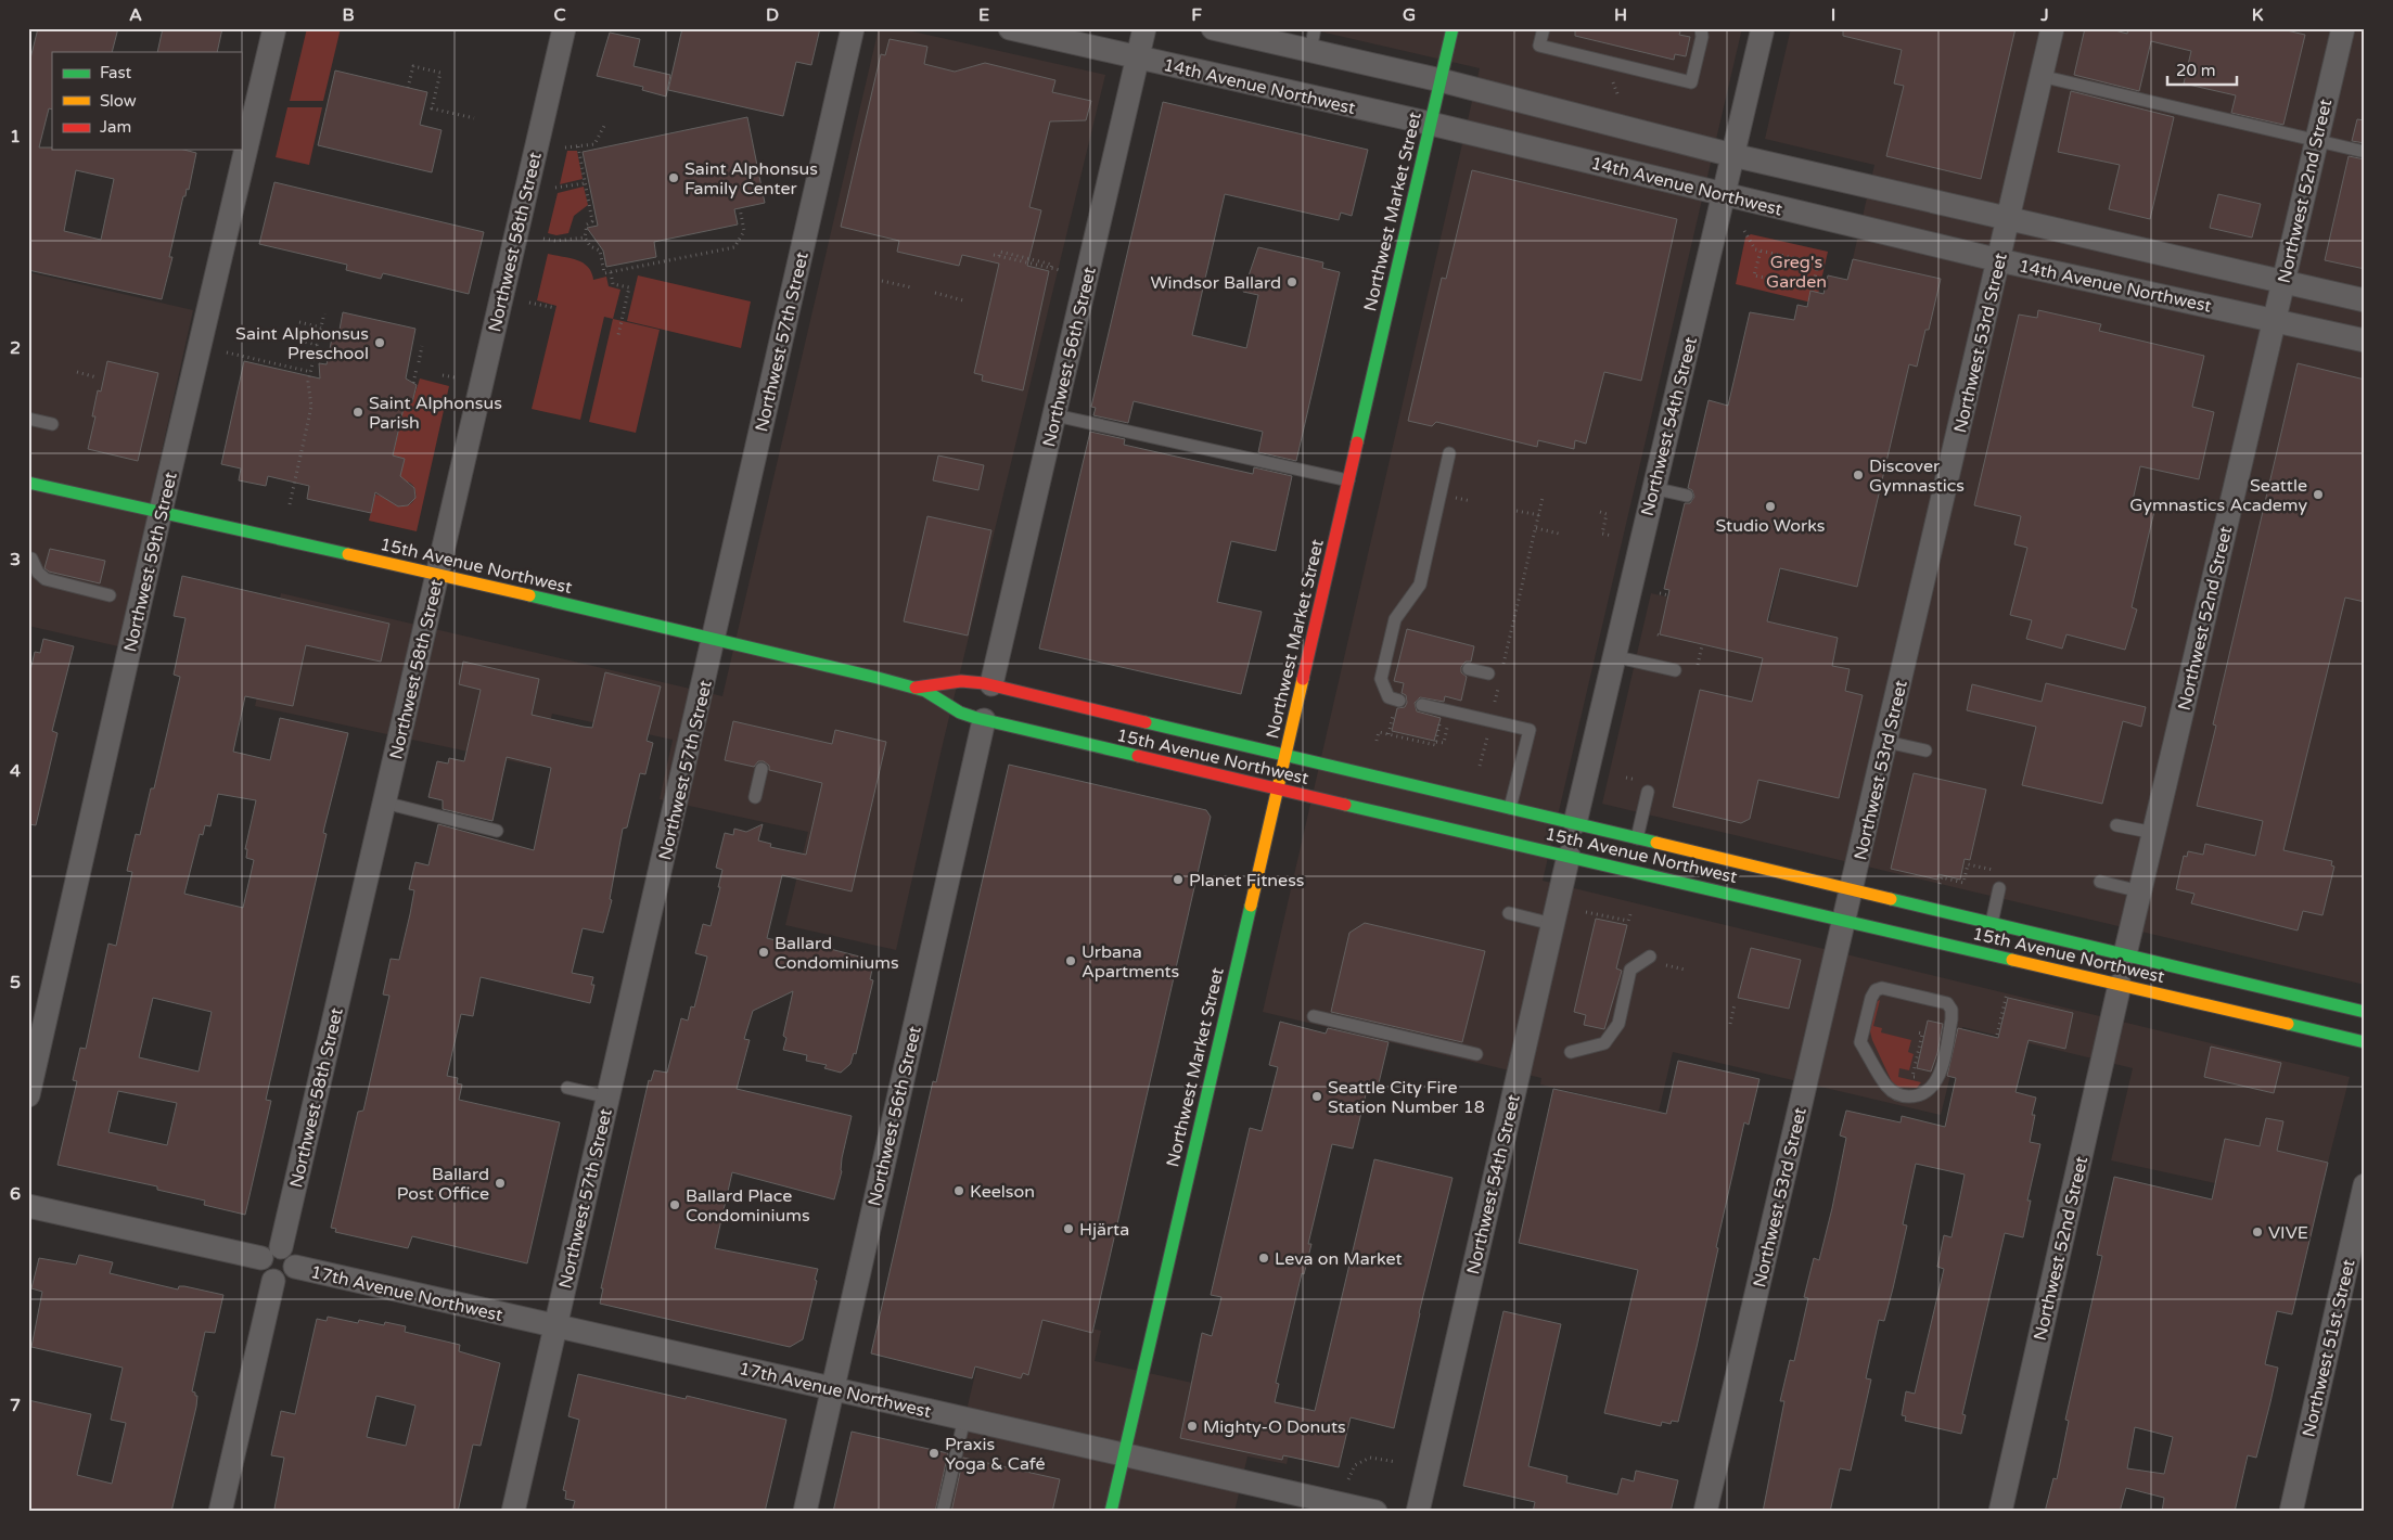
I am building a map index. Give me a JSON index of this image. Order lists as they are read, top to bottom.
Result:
{
  "streets": {
    "main road": ["Northwest Market Street", "15th Avenue Northwest"],
    "street": [
      "14th Avenue Northwest",
      "Northwest 52nd Street",
      "Northwest 58th Street",
      "Northwest 57th Street",
      "Northwest 53rd Street",
      "Northwest 56th Street",
      "Northwest 54th Street",
      "Northwest 59th Street",
      "17th Avenue Northwest",
      "Northwest 51st Street"
    ]
  },
  "crossings": [
    ["14th Avenue Northwest", "Northwest 52nd Street"],
    ["14th Avenue Northwest", "Northwest Market Street"],
    ["14th Avenue Northwest", "Northwest 53rd Street"],
    ["14th Avenue Northwest", "Northwest 56th Street"],
    ["14th Avenue Northwest", "Northwest 54th Street"],
    ["Northwest 52nd Street", "15th Avenue Northwest"],
    ["Northwest Market Street", "15th Avenue Northwest"],
    ["Northwest Market Street", "17th Avenue Northwest"],
    ["Northwest 58th Street", "15th Avenue Northwest"],
    ["Northwest 58th Street", "17th Avenue Northwest"],
    ["Northwest 57th Street", "15th Avenue Northwest"],
    ["Northwest 57th Street", "17th Avenue Northwest"],
    ["Northwest 53rd Street", "15th Avenue Northwest"],
    ["Northwest 56th Street", "15th Avenue Northwest"],
    ["Northwest 56th Street", "17th Avenue Northwest"],
    ["Northwest 54th Street", "15th Avenue Northwest"],
    ["Northwest 59th Street", "15th Avenue Northwest"]
  ],
  "parks": ["Greg's Garden"],
  "places": [
    "Saint Alphonsus Family Center",
    "Windsor Ballard",
    "Saint Alphonsus Preschool",
    "Saint Alphonsus Parish",
    "Discover Gymnastics",
    "Seattle Gymnastics Academy",
    "Studio Works",
    "Planet Fitness",
    "Ballard Condominiums",
    "Urbana Apartments",
    "Seattle City Fire Station Number 18",
    "Ballard Post Office",
    "Keelson",
    "Ballard Place Condominiums",
    "Hjärta",
    "VIVE",
    "Leva on Market",
    "Mighty-O Donuts",
    "Praxis Yoga & Café"
  ],
  "legend": ["Fast", "Slow", "Jam"],
  "scale_bar": "20 m",
  "grid": {
    "columns": [
      "A",
      "B",
      "C",
      "D",
      "E",
      "F",
      "G",
      "H",
      "I",
      "J",
      "K"
    ],
    "rows": [
      "1",
      "2",
      "3",
      "4",
      "5",
      "6",
      "7"
    ]
  }
}
